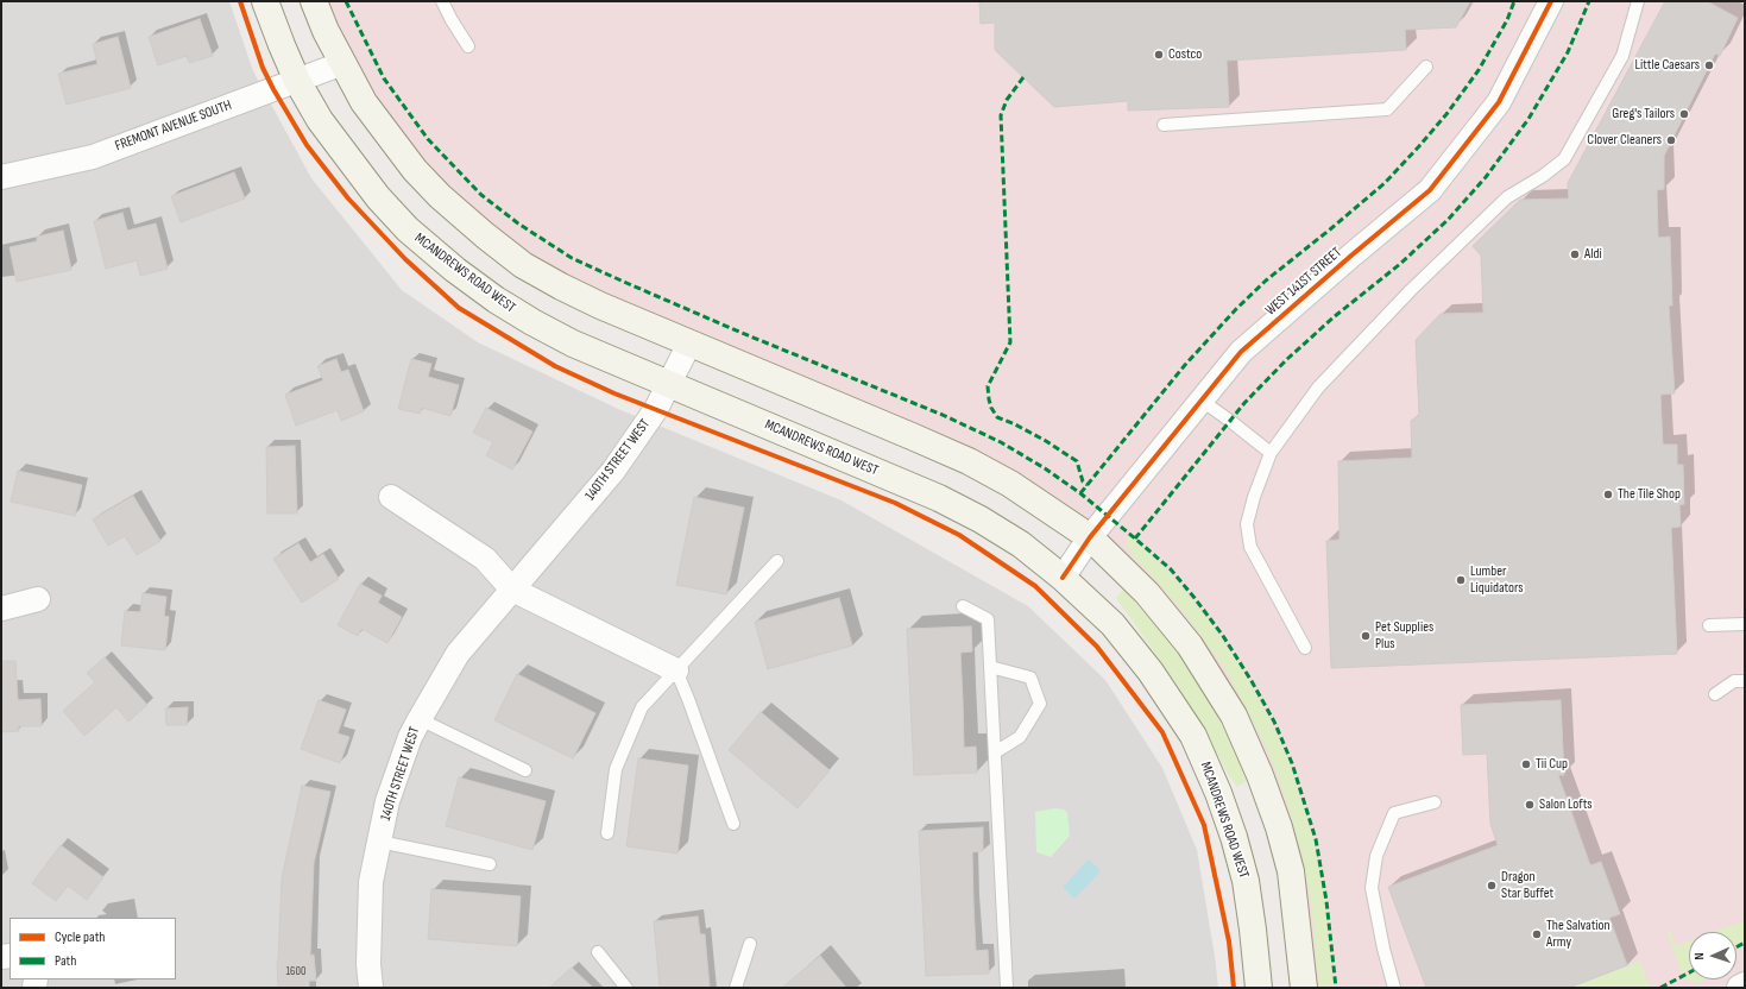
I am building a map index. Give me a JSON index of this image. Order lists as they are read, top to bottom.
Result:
{
  "streets": {
    "main road": ["MCANDREWS ROAD WEST"],
    "street": ["FREMONT AVENUE SOUTH", "WEST 141ST STREET", "140TH STREET WEST"]
  },
  "crossings": [
    ["FREMONT AVENUE SOUTH", "MCANDREWS ROAD WEST"],
    ["MCANDREWS ROAD WEST", "WEST 141ST STREET"],
    ["MCANDREWS ROAD WEST", "140TH STREET WEST"]
  ],
  "places": [
    "Costco",
    "Little Caesars",
    "Greg's Tailors",
    "Clover Cleaners",
    "Aldi",
    "The Tile Shop",
    "Lumber Liquidators",
    "Pet Supplies Plus",
    "Tii Cup",
    "Salon Lofts",
    "Dragon Star Buffet",
    "The Salvation Army"
  ],
  "house_numbers": ["1600"],
  "legend": ["Cycle path", "Path"],
  "north": "left"
}
